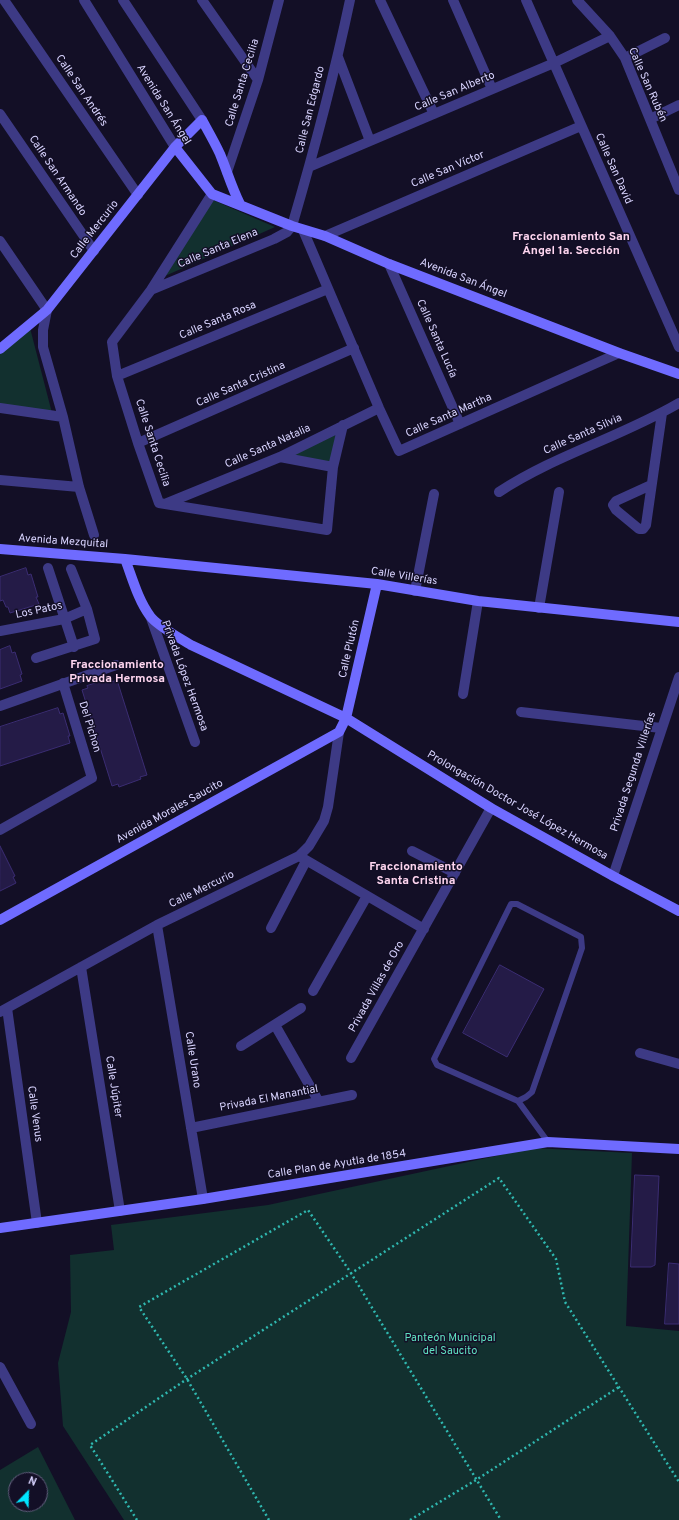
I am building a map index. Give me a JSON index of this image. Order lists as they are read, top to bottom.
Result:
{
  "streets": {
    "street": [
      "Calle Santa Cecilia",
      "Calle San Rubén",
      "Calle San Andrés",
      "Calle San Alberto",
      "Avenida San Ángel",
      "Calle San Edgardo",
      "Calle San David",
      "Calle San Víctor",
      "Calle San Armando",
      "Calle Mercurio",
      "Calle Santa Elena",
      "Calle Santa Rosa",
      "Calle Santa Lucía",
      "Calle Santa Cristina",
      "Calle Santa Martha",
      "Calle Santa Silvia",
      "Calle Santa Natalia",
      "Avenida Mezquital",
      "Calle Villerías",
      "Los Patos",
      "Calle Plutón",
      "Privada López Hermosa",
      "Del Pichon",
      "Privada Segunda Villerías",
      "Prolongación Doctor José López Hermosa",
      "Avenida Morales Saucito",
      "Privada Villas de Oro",
      "Calle Urano",
      "Calle Júpiter",
      "Privada El Manantial",
      "Calle Venus",
      "Calle Plan de Ayutla de 1854"
    ]
  },
  "crossings": [
    ["Calle Santa Cecilia", "Avenida San Ángel"],
    ["Calle Santa Cecilia", "Calle Santa Elena"],
    ["Calle Santa Cecilia", "Calle Santa Rosa"],
    ["Calle Santa Cecilia", "Calle Santa Cristina"],
    ["Calle Santa Cecilia", "Calle Santa Natalia"],
    ["Calle San Rubén", "Calle San Alberto"],
    ["Calle San Andrés", "Calle Mercurio"],
    ["Calle San Alberto", "Calle San Edgardo"],
    ["Calle San Alberto", "Calle San David"],
    ["Avenida San Ángel", "Calle San Edgardo"],
    ["Avenida San Ángel", "Calle San Víctor"],
    ["Avenida San Ángel", "Calle Mercurio"],
    ["Avenida San Ángel", "Calle Santa Elena"],
    ["Avenida San Ángel", "Calle Santa Lucía"],
    ["Avenida San Ángel", "Calle Santa Martha"],
    ["Calle San Edgardo", "Calle Santa Elena"],
    ["Calle San David", "Calle San Víctor"],
    ["Calle San Armando", "Calle Mercurio"],
    ["Calle Mercurio", "Avenida Morales Saucito"],
    ["Calle Mercurio", "Calle Urano"],
    ["Calle Mercurio", "Calle Júpiter"],
    ["Calle Mercurio", "Calle Venus"],
    ["Calle Santa Rosa", "Calle Santa Martha"],
    ["Calle Santa Lucía", "Calle Santa Martha"],
    ["Calle Santa Cristina", "Calle Santa Martha"],
    ["Calle Santa Martha", "Calle Santa Natalia"],
    ["Avenida Mezquital", "Calle Villerías"],
    ["Calle Villerías", "Calle Plutón"],
    ["Calle Plutón", "Prolongación Doctor José López Hermosa"],
    ["Privada López Hermosa", "Prolongación Doctor José López Hermosa"],
    ["Privada Segunda Villerías", "Prolongación Doctor José López Hermosa"],
    ["Prolongación Doctor José López Hermosa", "Privada Villas de Oro"],
    ["Calle Urano", "Privada El Manantial"],
    ["Calle Urano", "Calle Plan de Ayutla de 1854"],
    ["Calle Júpiter", "Calle Plan de Ayutla de 1854"],
    ["Calle Venus", "Calle Plan de Ayutla de 1854"]
  ],
  "districts": ["Fraccionamiento San Ángel 1a. Sección", "Fraccionamiento Privada Hermosa", "Fraccionamiento Santa Cristina"],
  "parks": ["Panteón Municipal del Saucito"],
  "north": "top right"
}
